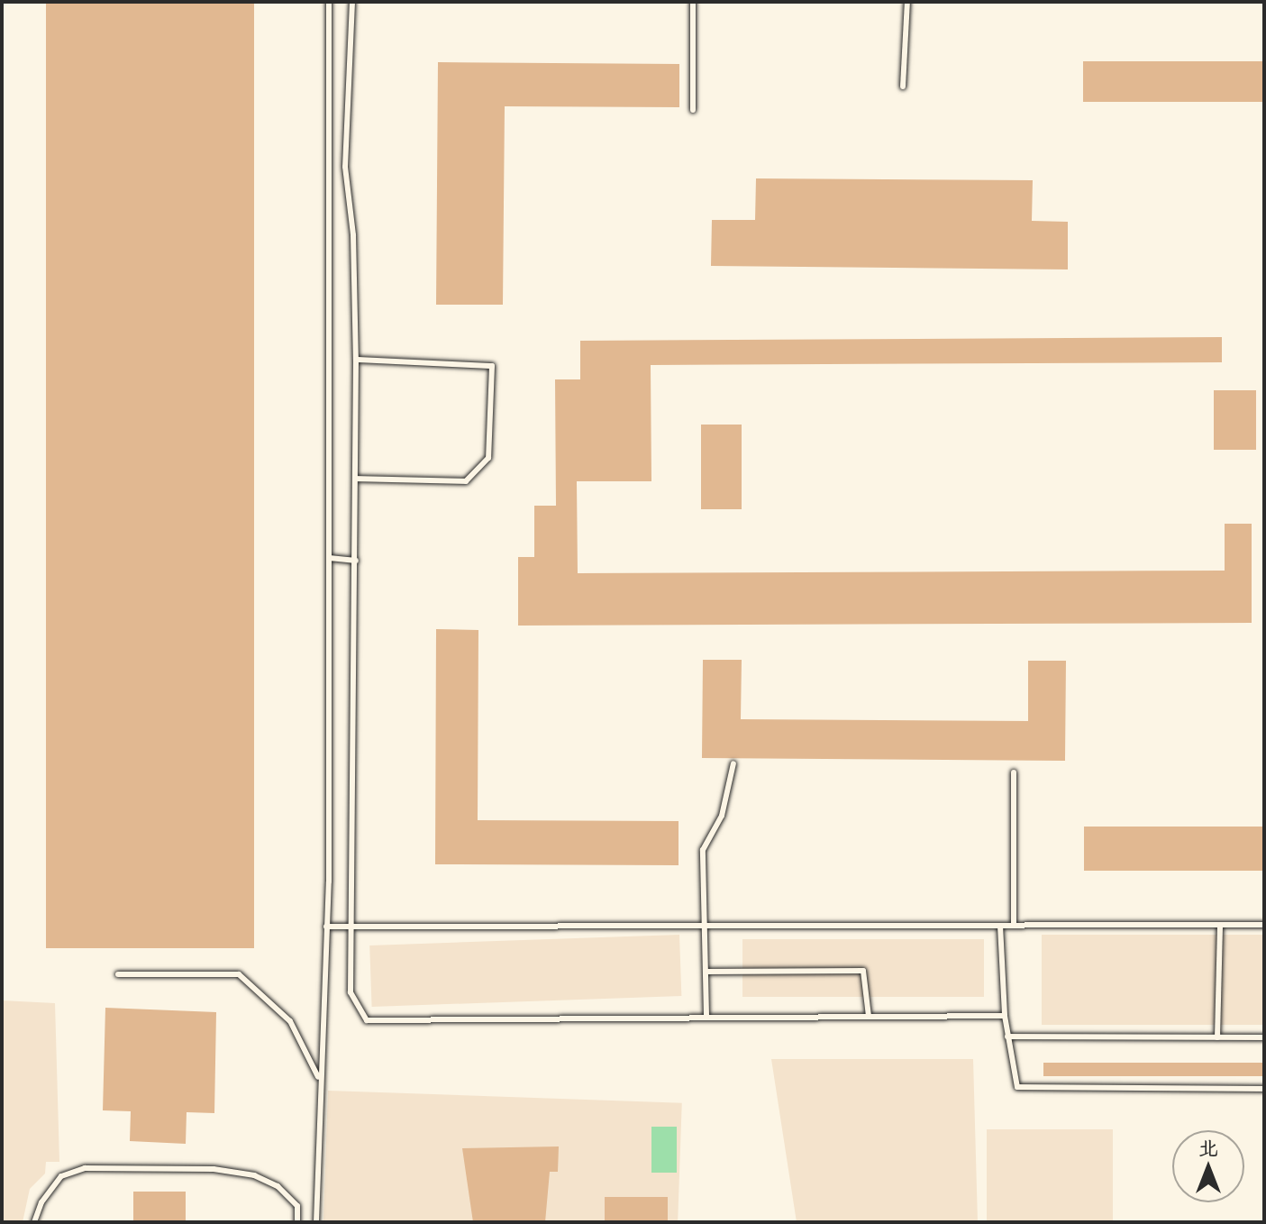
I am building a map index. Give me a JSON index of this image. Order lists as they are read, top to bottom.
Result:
{
  "north": "top"
}
